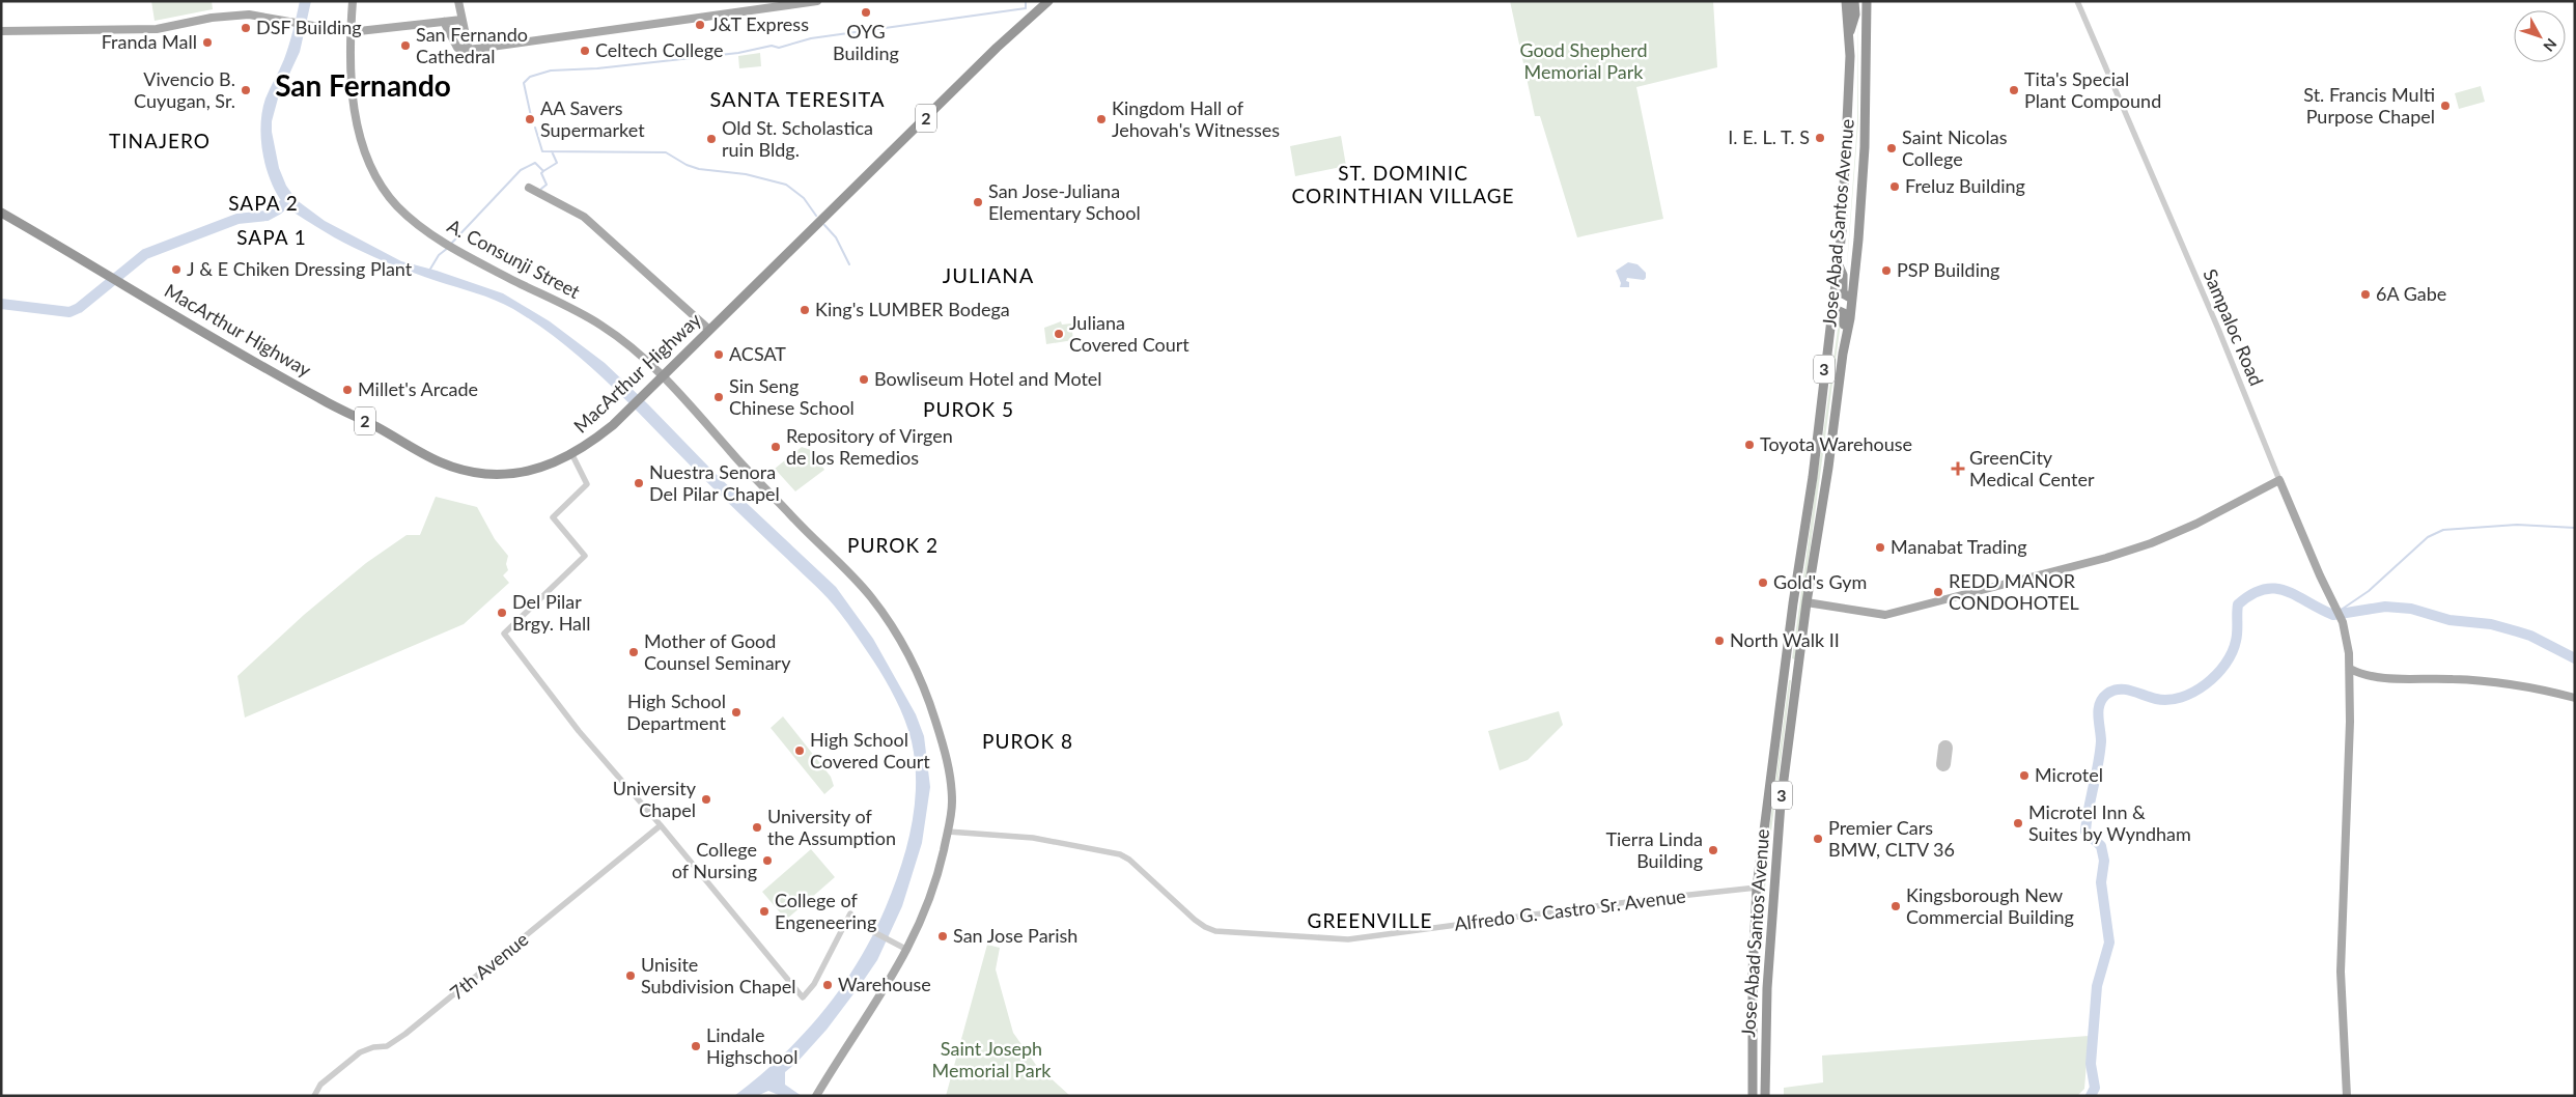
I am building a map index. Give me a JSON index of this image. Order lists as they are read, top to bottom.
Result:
{
  "streets": {
    "highway": [
      "2",
      "Jose Abad Santos Avenue",
      "MacArthur Highway",
      "3"
    ],
    "main road": ["A. Consunji Street", "Sampaloc Road"],
    "street": ["Alfredo G. Castro Sr. Avenue", "7th Avenue"]
  },
  "crossings": [
    ["Jose Abad Santos Avenue", "3"],
    ["Jose Abad Santos Avenue", "Alfredo G. Castro Sr. Avenue"],
    ["A. Consunji Street", "MacArthur Highway"],
    ["A. Consunji Street", "Alfredo G. Castro Sr. Avenue"]
  ],
  "districts": [
    "San Fernando",
    "SANTA TERESITA",
    "TINAJERO",
    "ST. DOMINIC CORINTHIAN VILLAGE",
    "SAPA 2",
    "SAPA 1",
    "JULIANA",
    "PUROK 5",
    "PUROK 2",
    "PUROK 8",
    "GREENVILLE"
  ],
  "parks": ["Good Shepherd Memorial Park", "Saint Joseph Memorial Park"],
  "places": {
    "other": [
      "OYG Building",
      "J&T Express",
      "DSF Building",
      "Franda Mall",
      "San Fernando Cathedral",
      "Celtech College",
      "Vivencio B. Cuyugan, Sr.",
      "Tita's Special Plant Compound",
      "St. Francis Multi Purpose Chapel",
      "AA Savers Supermarket",
      "Kingdom Hall of Jehovah's Witnesses",
      "I. E. L. T. S",
      "Old St. Scholastica ruin Bldg.",
      "Saint Nicolas College",
      "Freluz Building",
      "San Jose-Juliana Elementary School",
      "J & E Chiken Dressing Plant",
      "PSP Building",
      "6A Gabe",
      "King's LUMBER Bodega",
      "Juliana Covered Court",
      "ACSAT",
      "Bowliseum Hotel and Motel",
      "Millet's Arcade",
      "Sin Seng Chinese School",
      "Toyota Warehouse",
      "Repository of Virgen de los Remedios",
      "Nuestra Senora Del Pilar Chapel",
      "Manabat Trading",
      "Gold's Gym",
      "REDD MANOR CONDOHOTEL",
      "Del Pilar Brgy. Hall",
      "North Walk II",
      "Mother of Good Counsel Seminary",
      "High School Department",
      "High School Covered Court",
      "Microtel",
      "University Chapel",
      "Microtel Inn & Suites by Wyndham",
      "University of the Assumption",
      "Premier Cars BMW, CLTV 36",
      "Tierra Linda Building",
      "College of Nursing",
      "Kingsborough New Commercial Building",
      "College of Engeneering",
      "San Jose Parish",
      "Unisite Subdivision Chapel",
      "Warehouse",
      "Lindale Highschool"
    ],
    "health": ["GreenCity Medical Center"]
  },
  "north": "bottom right"
}
